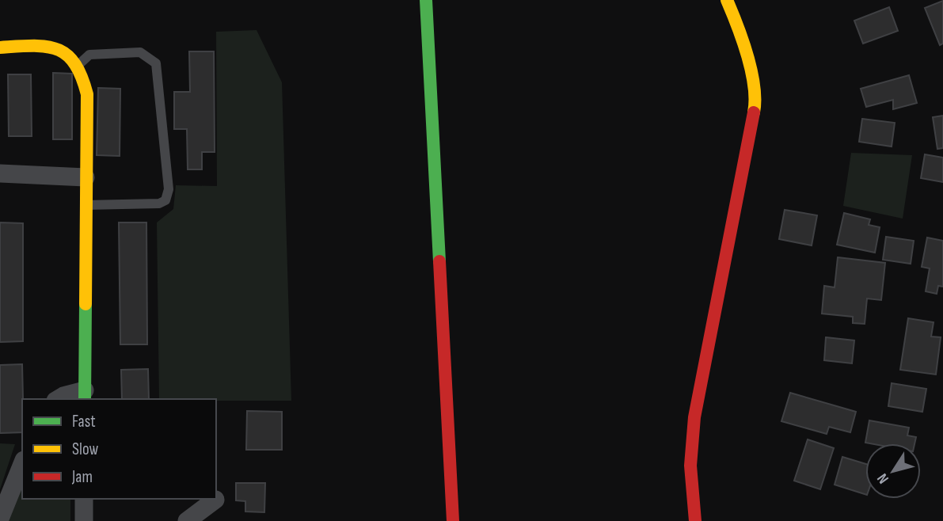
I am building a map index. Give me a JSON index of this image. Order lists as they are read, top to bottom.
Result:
{
  "legend": ["Fast", "Slow", "Jam"],
  "north": "bottom left"
}
